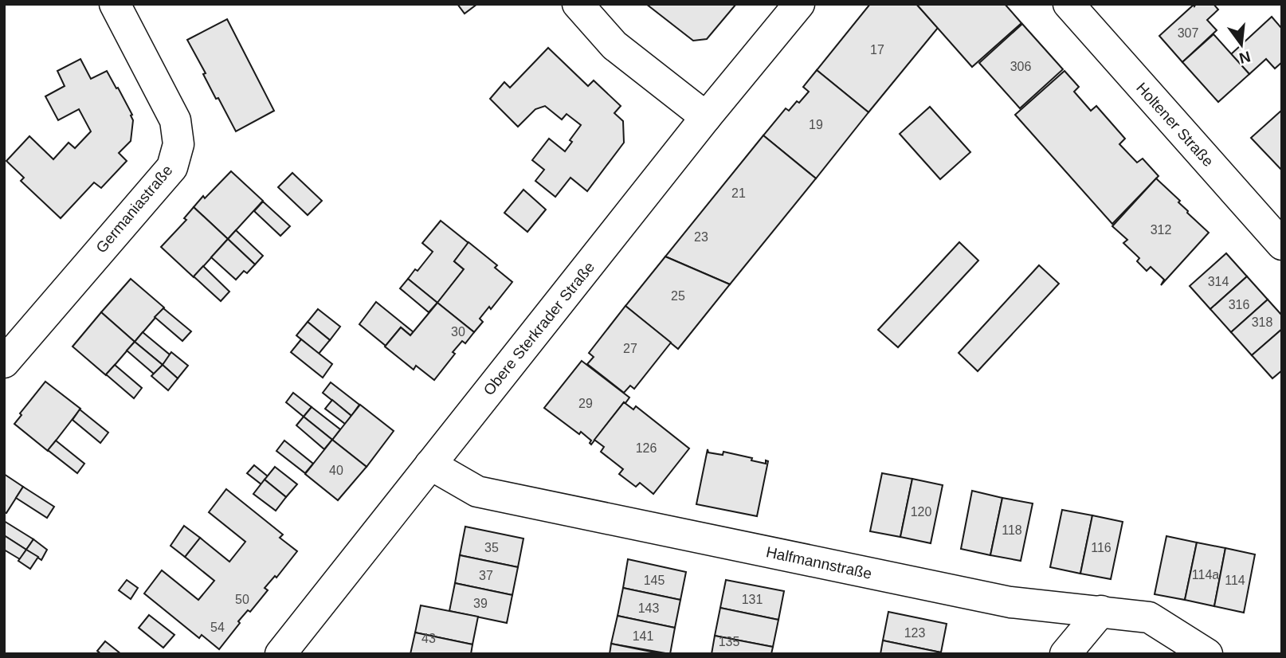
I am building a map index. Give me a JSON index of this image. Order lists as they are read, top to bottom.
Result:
{
  "streets": {
    "street": [
      "Holtener Straße",
      "Germaniastraße",
      "Obere Sterkrader Straße",
      "Halfmannstraße"
    ]
  },
  "crossings": [
    ["Obere Sterkrader Straße", "Halfmannstraße"]
  ],
  "house_numbers": [
    "307",
    "17",
    "306",
    "19",
    "21",
    "312",
    "23",
    "314",
    "25",
    "316",
    "318",
    "30",
    "27",
    "29",
    "126",
    "40",
    "120",
    "118",
    "35",
    "116",
    "114a",
    "37",
    "145",
    "114",
    "50",
    "131",
    "39",
    "143",
    "54",
    "123",
    "141",
    "43",
    "135"
  ],
  "north": "bottom"
}
